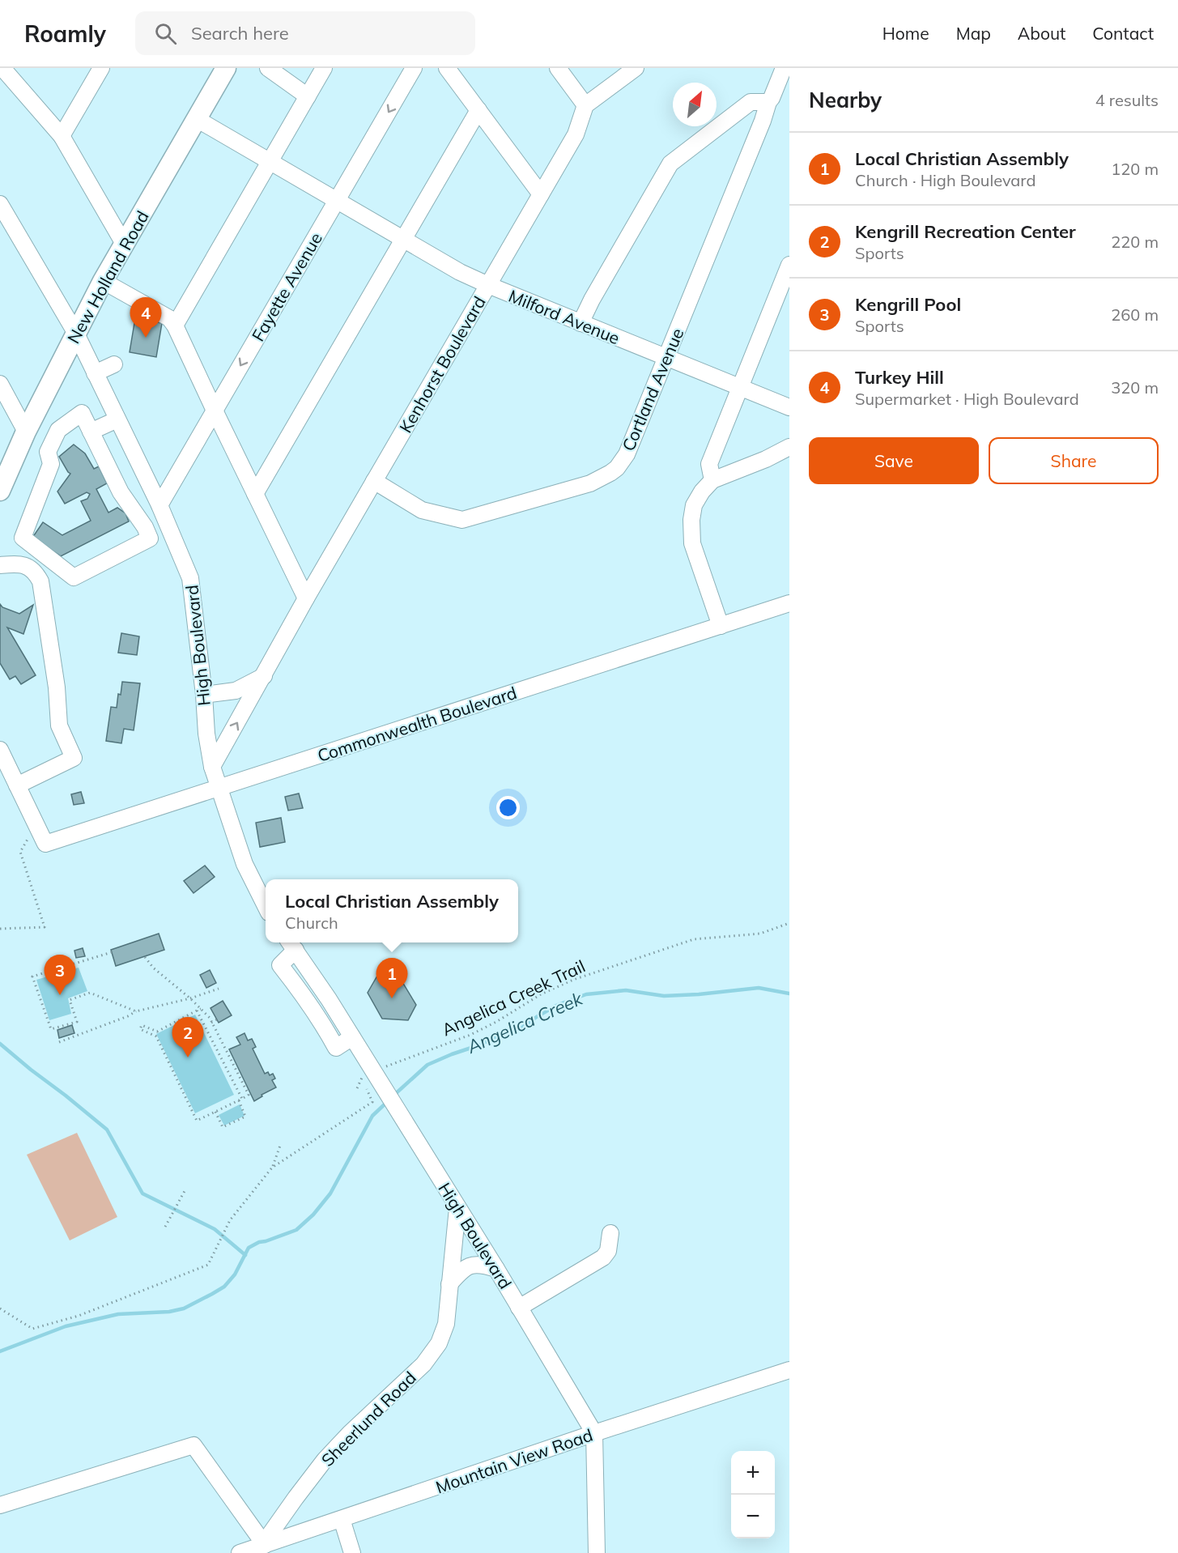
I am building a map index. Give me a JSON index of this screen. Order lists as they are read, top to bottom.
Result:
{
  "streets": {
    "main road": ["New Holland Road"],
    "street": [
      "Fayette Avenue",
      "Milford Avenue",
      "Kenhorst Boulevard",
      "Cortland Avenue",
      "High Boulevard",
      "Commonwealth Boulevard",
      "Sheerlund Road",
      "Mountain View Road"
    ],
    "path": ["Angelica Creek Trail"]
  },
  "crossings": [
    ["New Holland Road", "Milford Avenue"],
    ["New Holland Road", "High Boulevard"],
    ["Fayette Avenue", "Milford Avenue"],
    ["Fayette Avenue", "High Boulevard"],
    ["Milford Avenue", "Kenhorst Boulevard"],
    ["Milford Avenue", "Cortland Avenue"],
    ["Kenhorst Boulevard", "Cortland Avenue"],
    ["Kenhorst Boulevard", "High Boulevard"],
    ["High Boulevard", "Commonwealth Boulevard"],
    ["High Boulevard", "Angelica Creek Trail"],
    ["High Boulevard", "Sheerlund Road"],
    ["High Boulevard", "Mountain View Road"],
    ["Sheerlund Road", "Mountain View Road"]
  ],
  "water": ["Angelica Creek"],
  "north": "top right",
  "page": {
    "header": "Roamly",
    "search": "Search here",
    "nav": [
      "Home",
      "Map",
      "About",
      "Contact"
    ],
    "heading": ["Nearby", "4 results"],
    "list": [
      {
        "mark": "1",
        "name": "Local Christian Assembly",
        "note": "Church · High Boulevard",
        "value": "120 m"
      },
      {
        "mark": "2",
        "name": "Kengrill Recreation Center",
        "note": "Sports",
        "value": "220 m"
      },
      {
        "mark": "3",
        "name": "Kengrill Pool",
        "note": "Sports",
        "value": "260 m"
      },
      {
        "mark": "4",
        "name": "Turkey Hill",
        "note": "Supermarket · High Boulevard",
        "value": "320 m"
      }
    ],
    "pins": [
      "4",
      "3",
      "1",
      "2"
    ],
    "buttons": ["Save", "Share"],
    "popup": ["Local Christian Assembly", "Church"],
    "map_buttons": ["+", "−"]
  }
}
